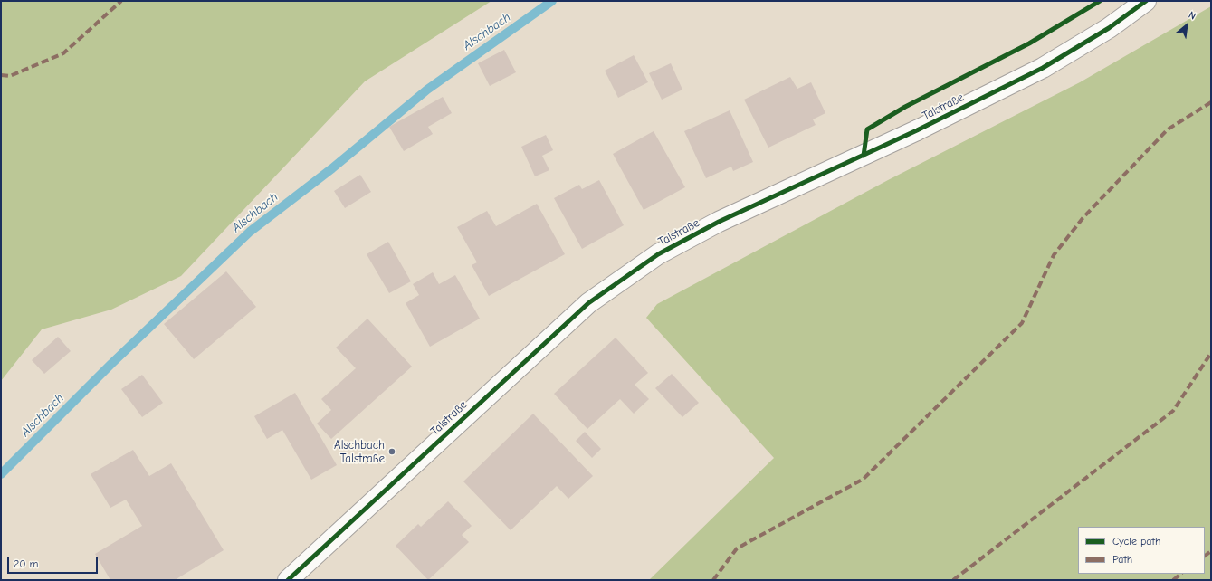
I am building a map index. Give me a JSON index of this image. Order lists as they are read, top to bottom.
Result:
{
  "streets": {
    "street": ["Talstraße"]
  },
  "water": ["Alschbach"],
  "places": ["Alschbach Talstraße"],
  "legend": ["Cycle path", "Path"],
  "scale_bar": "20 m",
  "north": "top right"
}
